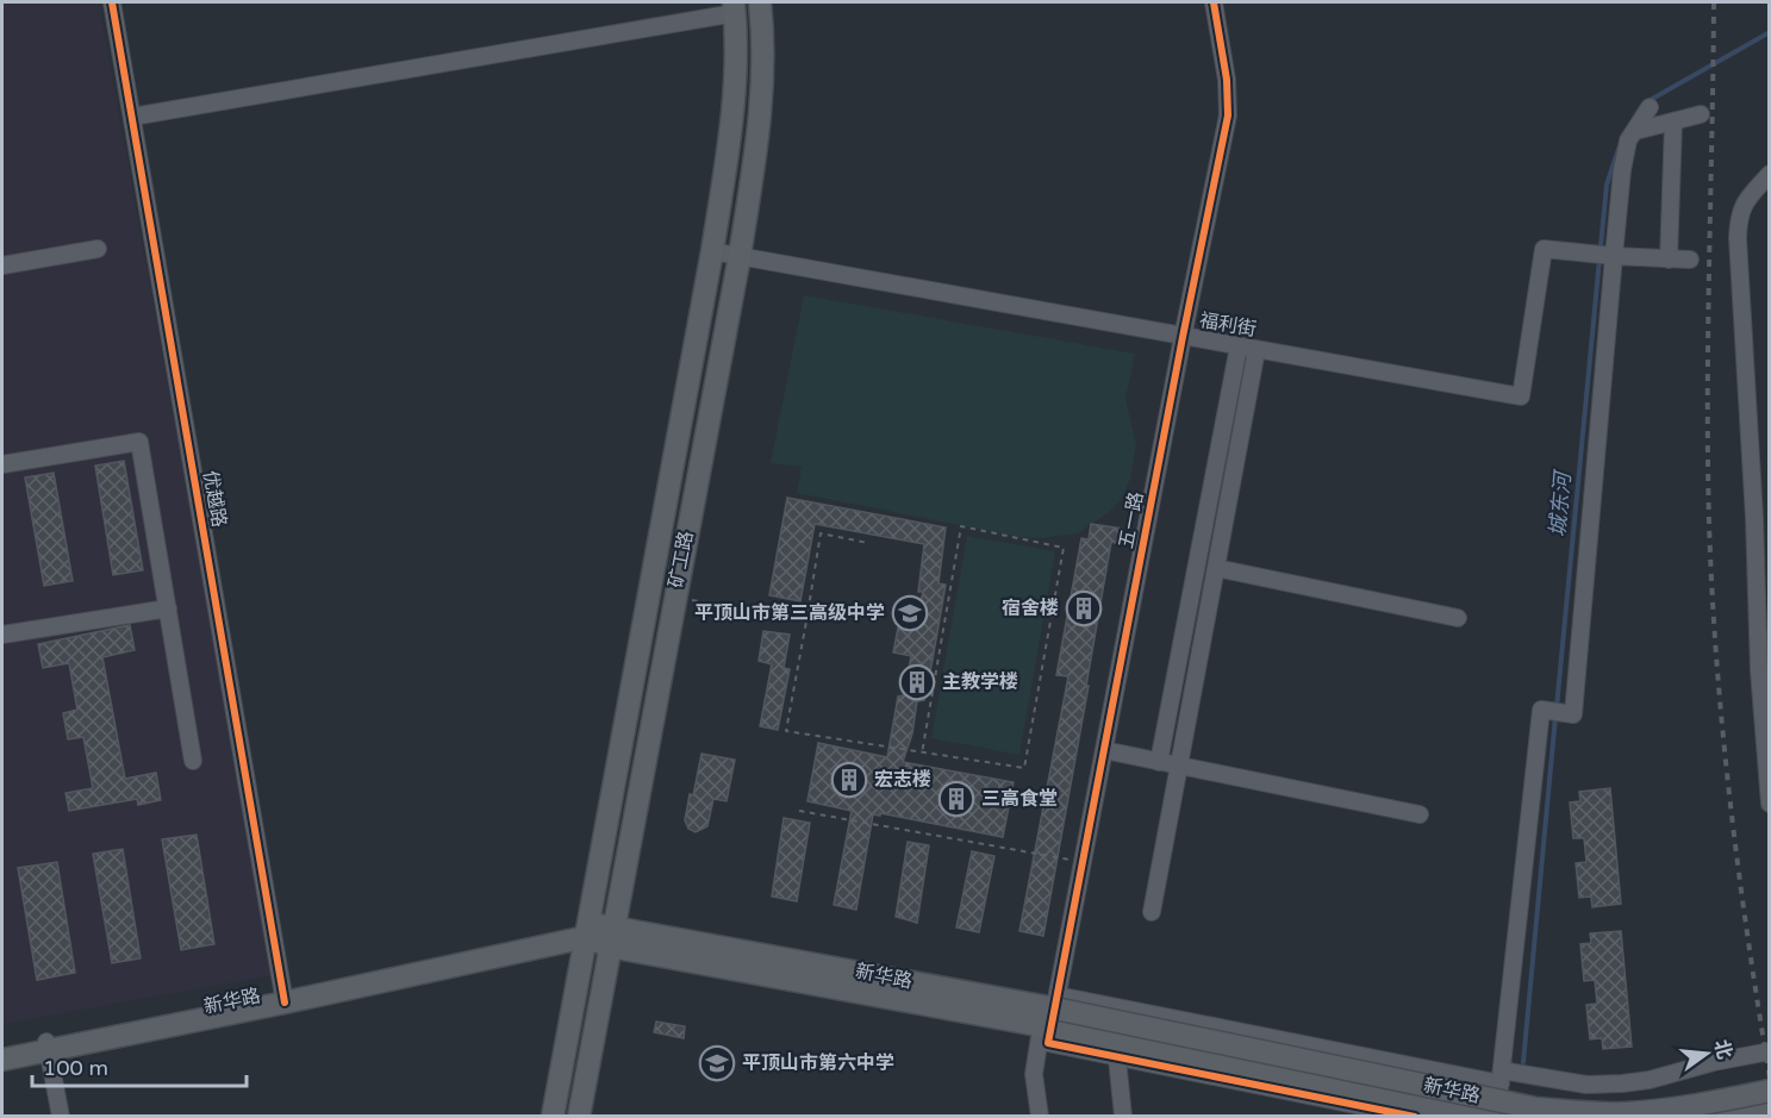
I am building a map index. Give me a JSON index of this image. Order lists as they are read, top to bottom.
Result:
{
  "streets": {
    "main road": ["矿工路", "新华路"],
    "street": ["福利街", "优越路", "五一路"]
  },
  "crossings": [
    ["福利街", "五一路"],
    ["福利街", "矿工路"],
    ["优越路", "新华路"],
    ["五一路", "新华路"],
    ["矿工路", "新华路"]
  ],
  "water": ["城东河"],
  "places": {
    "building": [
      "宿舍楼",
      "主教学楼",
      "宏志楼",
      "三高食堂"
    ],
    "school or university": ["平顶山市第三高级中学", "平顶山市第六中学"]
  },
  "scale_bar": "100 m",
  "north": "right"
}
